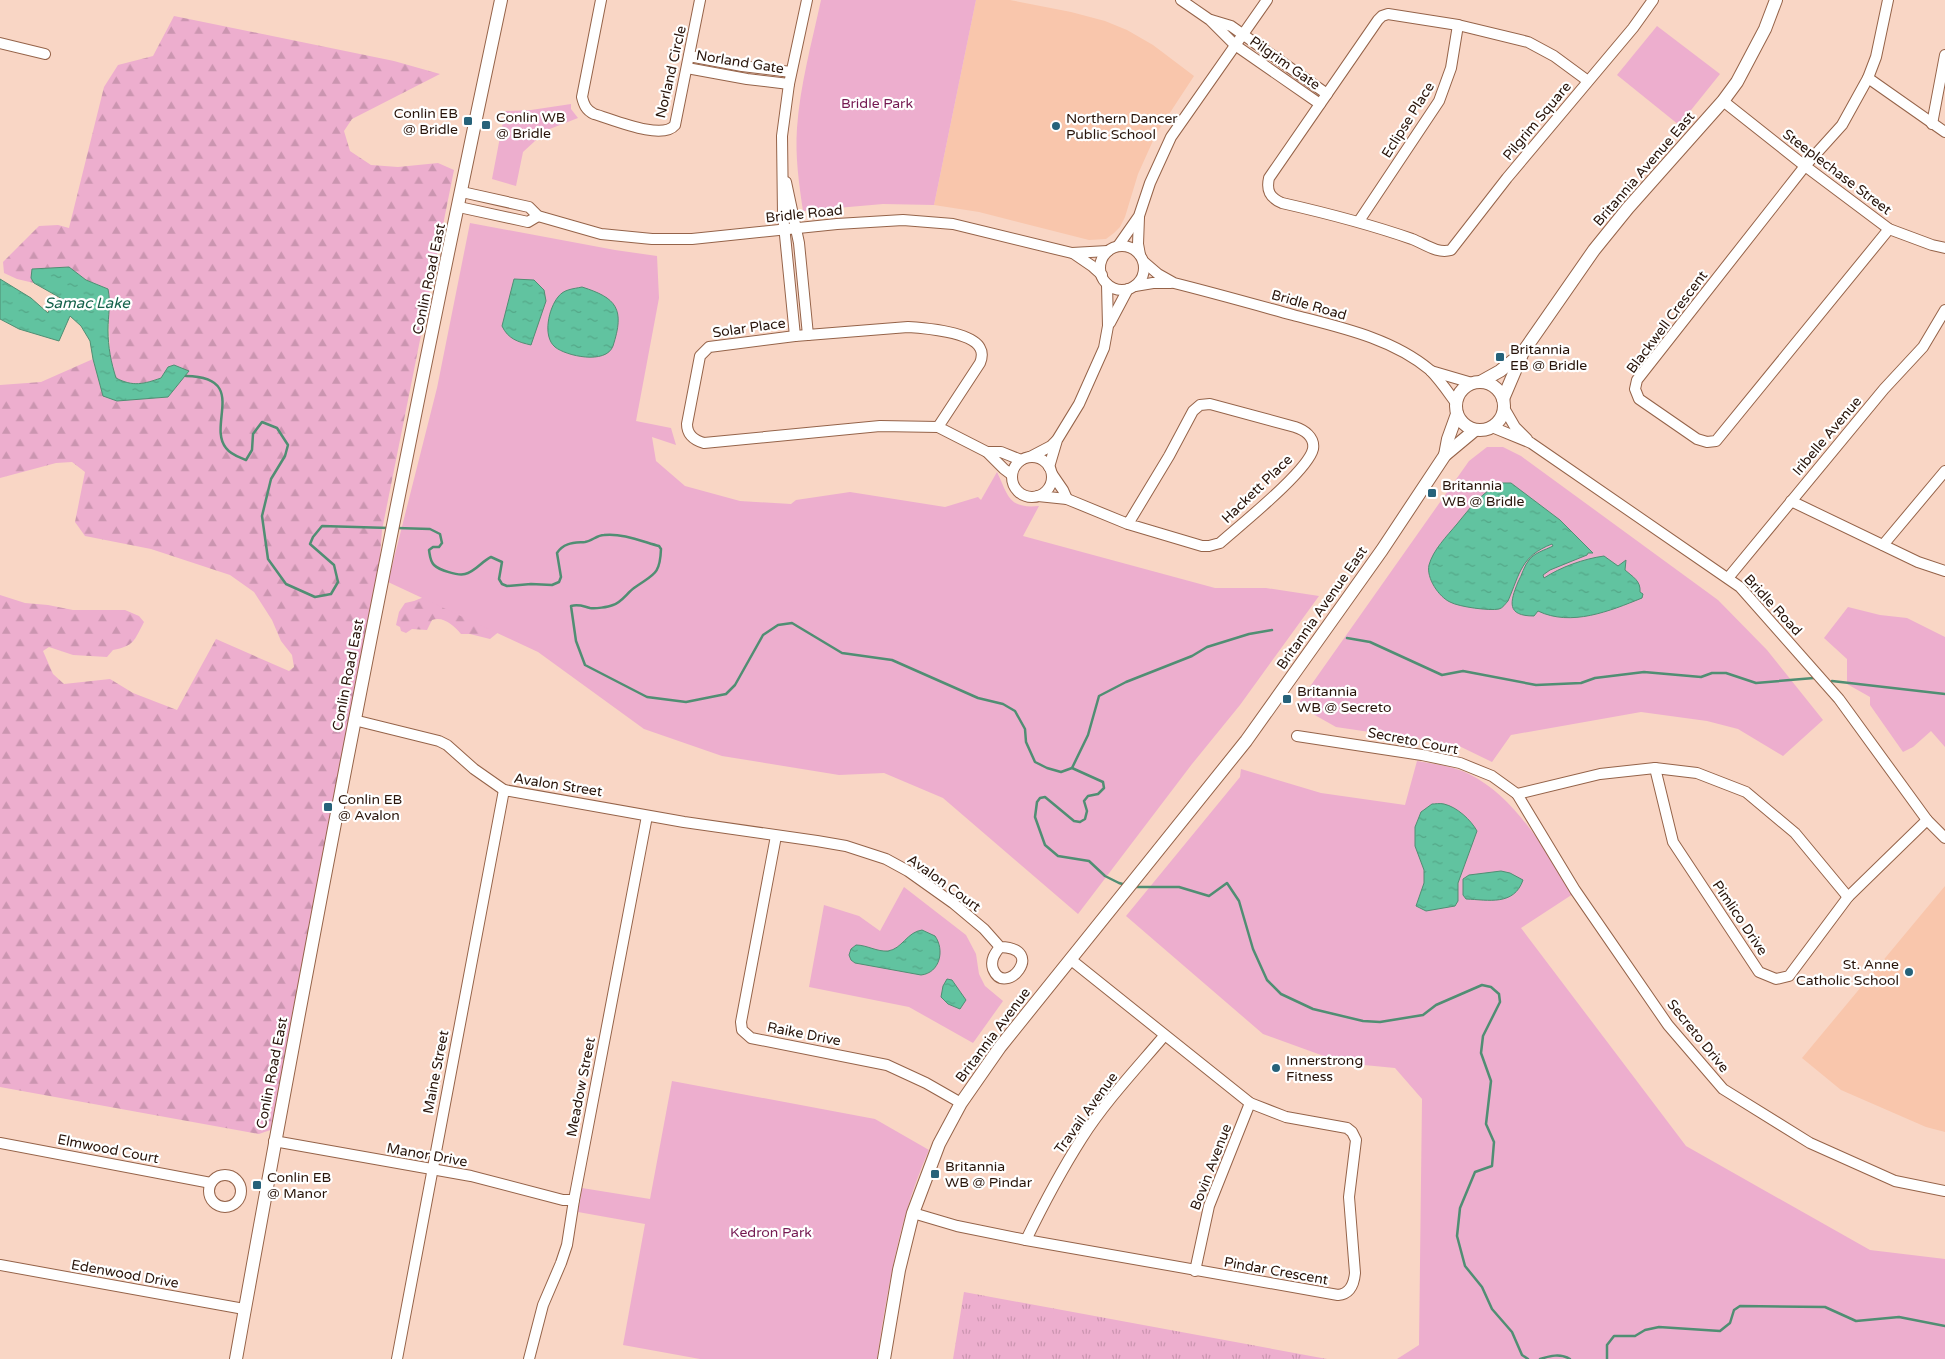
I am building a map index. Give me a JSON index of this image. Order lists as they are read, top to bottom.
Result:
{
  "streets": {
    "street": [
      "Norland Gate",
      "Pilgrim Gate",
      "Norland Circle",
      "Eclipse Place",
      "Pilgrim Square",
      "Britannia Avenue East",
      "Steeplechase Street",
      "Bridle Road",
      "Conlin Road East",
      "Blackwell Crescent",
      "Solar Place",
      "Iribelle Avenue",
      "Hackett Place",
      "Secreto Court",
      "Avalon Street",
      "Avalon Court",
      "Pimlico Drive",
      "Raike Drive",
      "Britannia Avenue",
      "Secreto Drive",
      "Maine Street",
      "Meadow Street",
      "Travail Avenue",
      "Elmwood Court",
      "Manor Drive",
      "Bovin Avenue",
      "Pindar Crescent",
      "Edenwood Drive"
    ]
  },
  "crossings": [
    ["Norland Gate", "Norland Circle"],
    ["Pilgrim Gate", "Pilgrim Square"],
    ["Eclipse Place", "Pilgrim Square"],
    ["Britannia Avenue East", "Steeplechase Street"],
    ["Britannia Avenue East", "Bridle Road"],
    ["Britannia Avenue East", "Britannia Avenue"],
    ["Steeplechase Street", "Blackwell Crescent"],
    ["Bridle Road", "Conlin Road East"],
    ["Bridle Road", "Iribelle Avenue"],
    ["Bridle Road", "Pimlico Drive"],
    ["Conlin Road East", "Avalon Street"],
    ["Conlin Road East", "Manor Drive"],
    ["Conlin Road East", "Edenwood Drive"],
    ["Solar Place", "Hackett Place"],
    ["Secreto Court", "Secreto Drive"],
    ["Avalon Street", "Avalon Court"],
    ["Avalon Street", "Raike Drive"],
    ["Avalon Street", "Maine Street"],
    ["Avalon Street", "Meadow Street"],
    ["Avalon Court", "Raike Drive"],
    ["Raike Drive", "Britannia Avenue"],
    ["Britannia Avenue", "Pindar Crescent"],
    ["Maine Street", "Manor Drive"],
    ["Meadow Street", "Manor Drive"],
    ["Travail Avenue", "Pindar Crescent"],
    ["Bovin Avenue", "Pindar Crescent"]
  ],
  "water": ["Samac Lake"],
  "parks": ["Bridle Park", "Kedron Park"],
  "places": {
    "transit": [
      "Conlin EB @ Bridle",
      "Conlin WB @ Bridle",
      "Britannia EB @ Bridle",
      "Britannia WB @ Bridle",
      "Britannia WB @ Secreto",
      "Conlin EB @ Avalon",
      "Britannia WB @ Pindar",
      "Conlin EB @ Manor"
    ],
    "other": ["Northern Dancer Public School", "St. Anne Catholic School", "Innerstrong Fitness"]
  }
}
